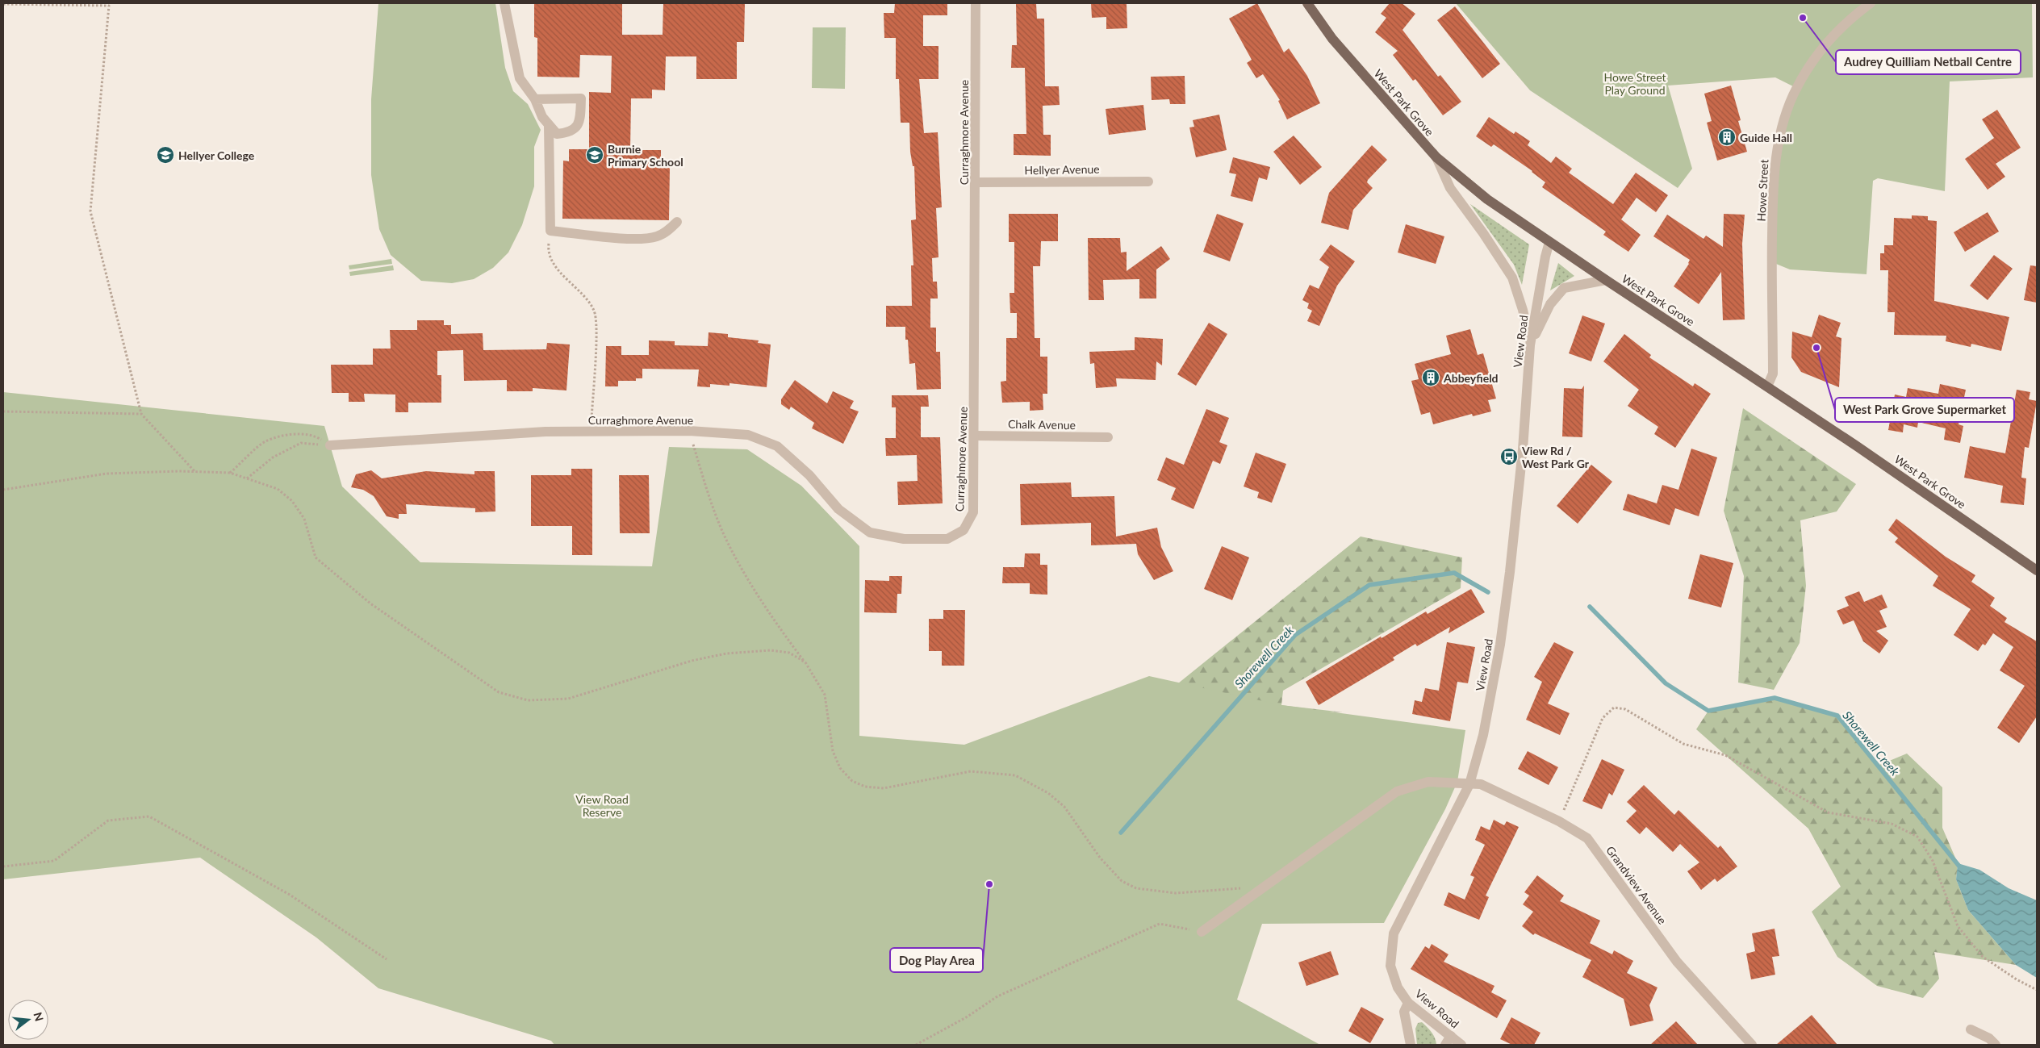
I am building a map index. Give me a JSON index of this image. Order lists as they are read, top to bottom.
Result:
{
  "streets": {
    "main road": ["West Park Grove"],
    "street": [
      "Curraghmore Avenue",
      "Hellyer Avenue",
      "Howe Street",
      "View Road",
      "Chalk Avenue",
      "Grandview Avenue"
    ]
  },
  "crossings": [
    ["West Park Grove", "Howe Street"],
    ["West Park Grove", "View Road"],
    ["Curraghmore Avenue", "Hellyer Avenue"],
    ["Curraghmore Avenue", "Chalk Avenue"],
    ["View Road", "Grandview Avenue"]
  ],
  "water": ["Shorewell Creek"],
  "parks": ["Howe Street Play Ground", "View Road Reserve"],
  "places": {
    "other": ["Audrey Quilliam Netball Centre", "West Park Grove Supermarket", "Dog Play Area"],
    "building": ["Guide Hall", "Abbeyfield"],
    "school or university": ["Hellyer College", "Burnie Primary School"],
    "bus stop": ["View Rd / West Park Gr"]
  },
  "north": "right"
}
